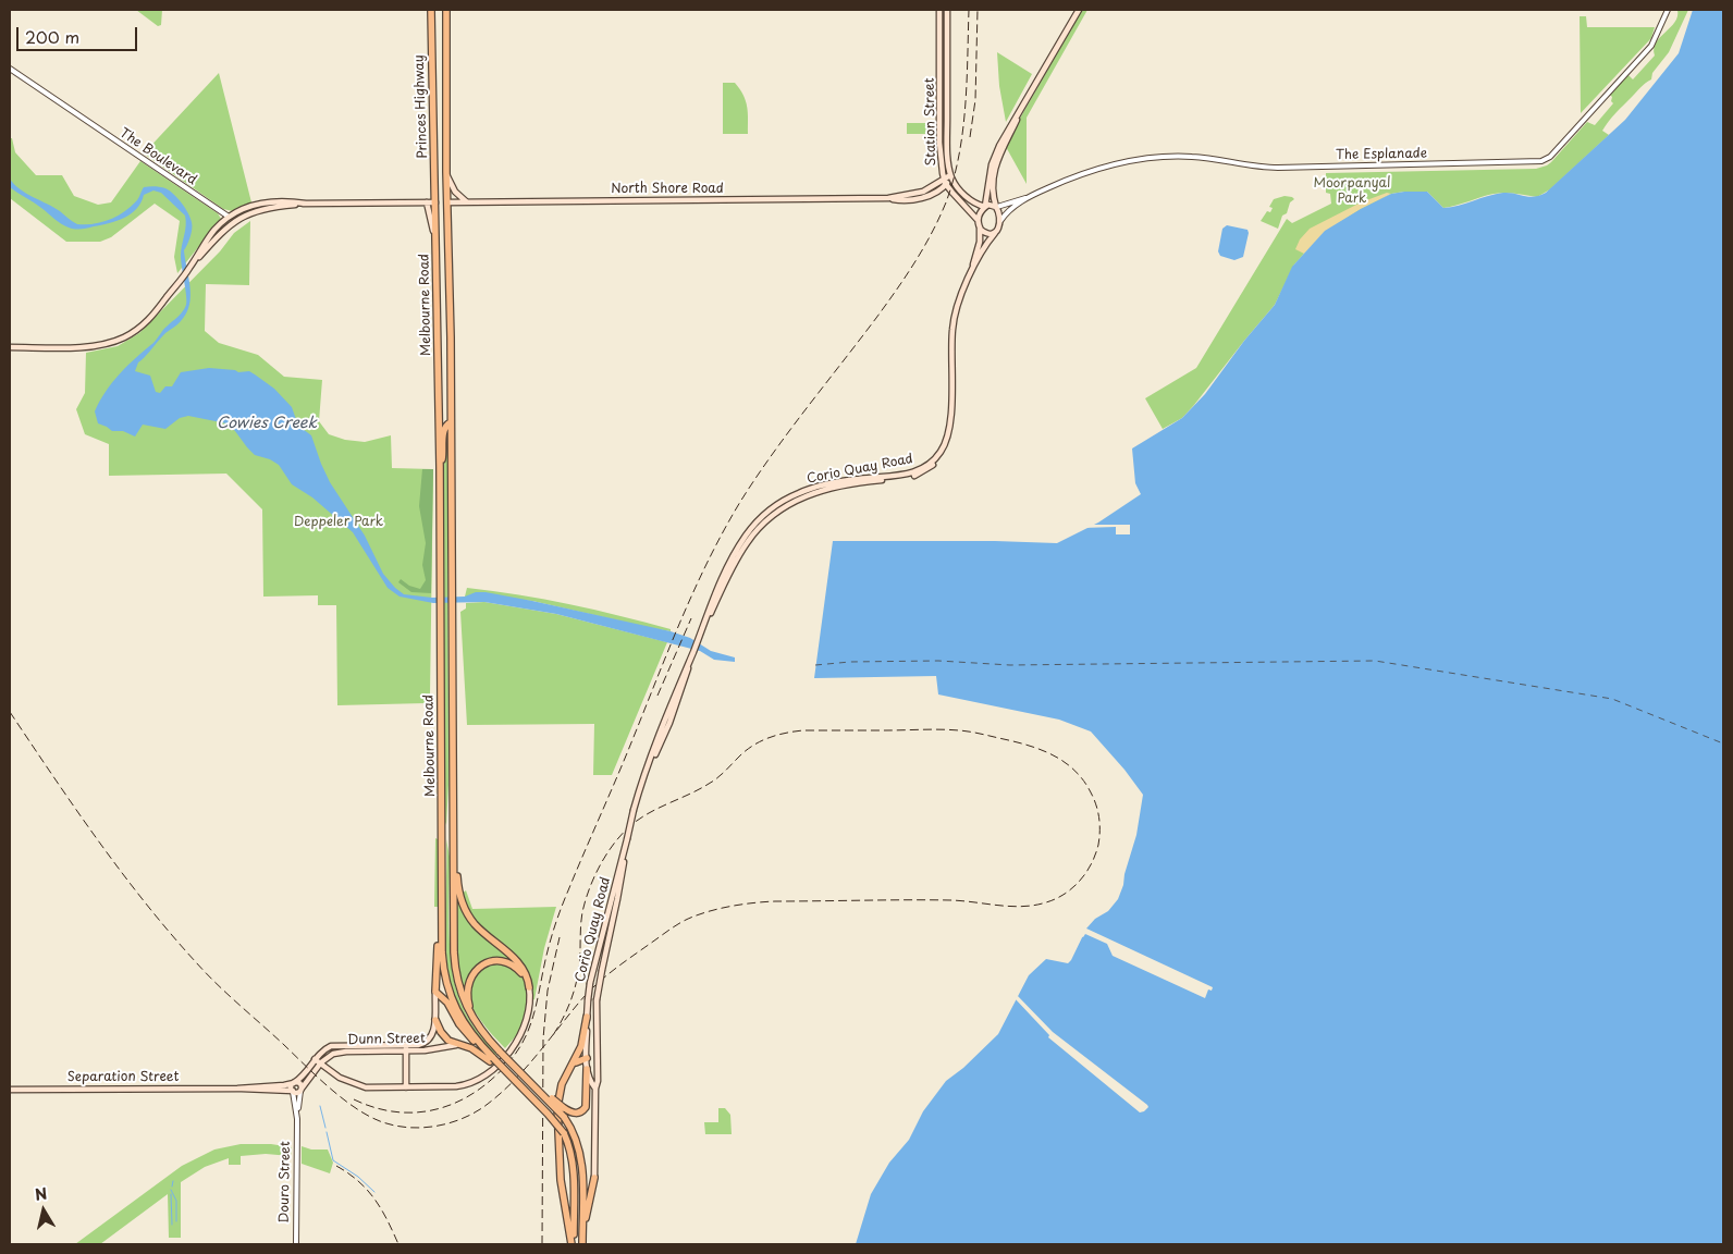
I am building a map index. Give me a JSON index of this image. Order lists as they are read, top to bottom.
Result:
{
  "streets": {
    "highway": ["Princes Highway", "Melbourne Road"],
    "main road": [
      "Station Street",
      "North Shore Road",
      "Corio Quay Road",
      "Dunn Street",
      "Separation Street"
    ],
    "street": ["The Esplanade", "The Boulevard", "Douro Street"]
  },
  "crossings": [
    ["Princes Highway", "North Shore Road"],
    ["Princes Highway", "Melbourne Road"],
    ["Station Street", "The Esplanade"],
    ["Station Street", "North Shore Road"],
    ["Station Street", "Corio Quay Road"],
    ["The Esplanade", "Corio Quay Road"],
    ["North Shore Road", "Melbourne Road"],
    ["Separation Street", "Douro Street"]
  ],
  "water": ["Cowies Creek"],
  "parks": ["Moorpanyal Park", "Deppeler Park"],
  "scale_bar": "200 m",
  "north": "top"
}
